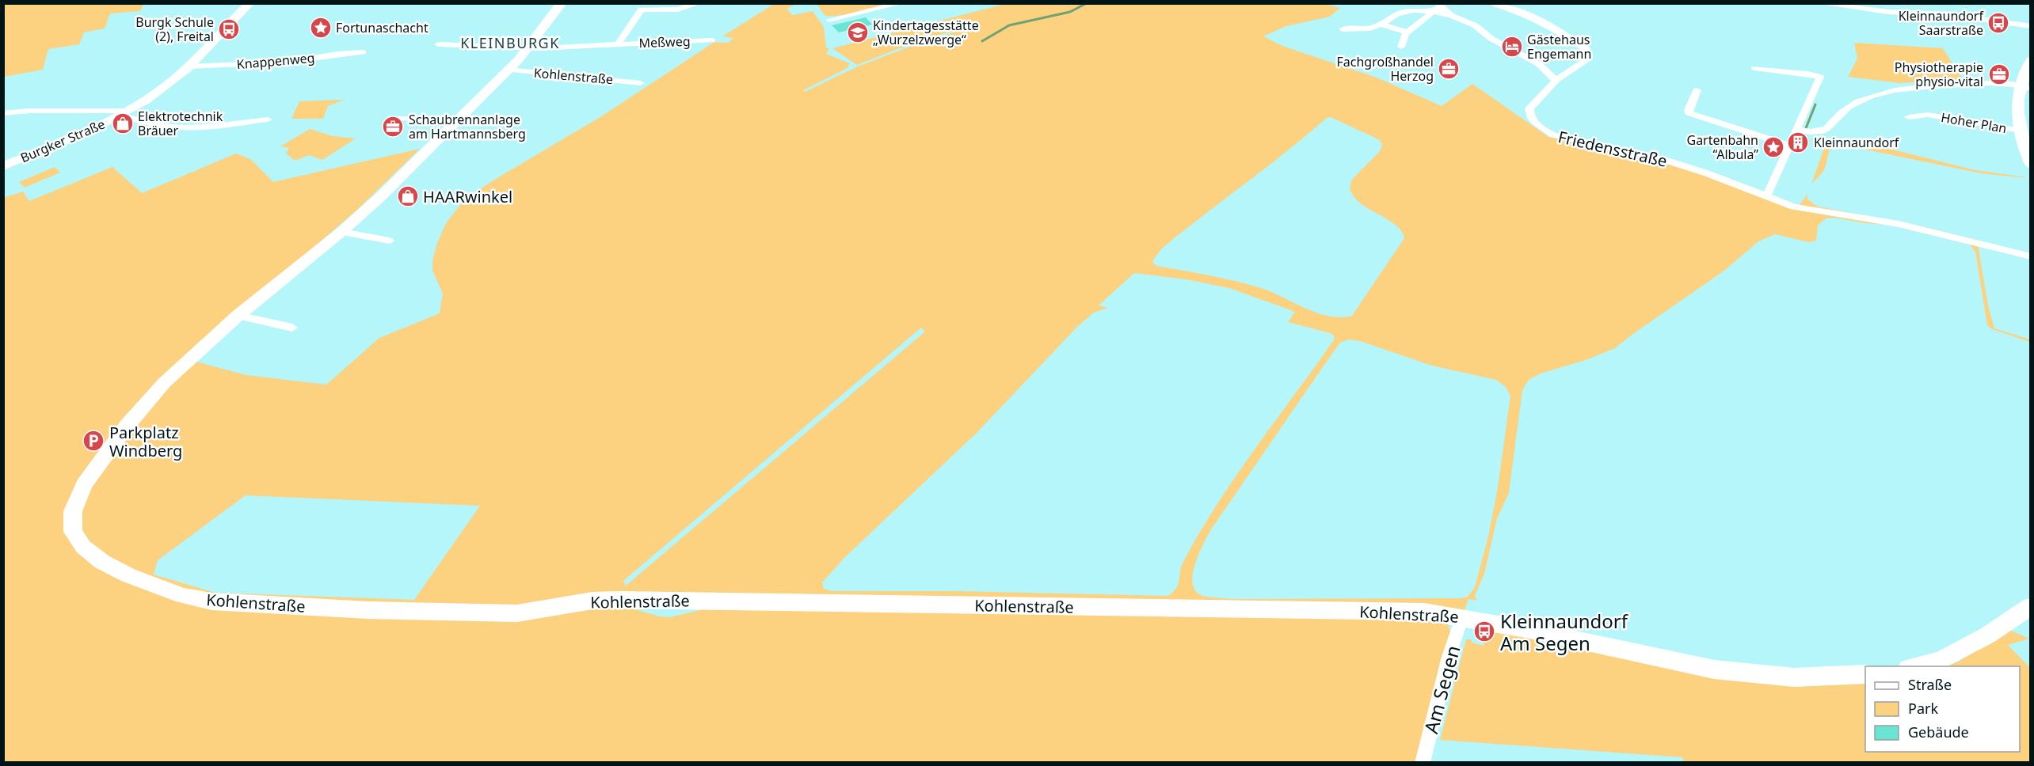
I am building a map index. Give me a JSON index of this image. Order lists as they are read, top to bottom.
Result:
{
  "streets": {
    "street": [
      "Meßweg",
      "Knappenweg",
      "Kohlenstraße",
      "Hoher Plan",
      "Burgker Straße",
      "Friedensstraße",
      "Am Segen"
    ]
  },
  "crossings": [
    ["Meßweg", "Kohlenstraße"],
    ["Knappenweg", "Burgker Straße"],
    ["Kohlenstraße", "Am Segen"]
  ],
  "districts": ["KLEINBURGK"],
  "places": {
    "bus stop": ["Kleinnaundorf Saarstraße", "Burgk Schule (2), Freital", "Kleinnaundorf Am Segen"],
    "place": ["Fortunaschacht", "Gartenbahn “Albula”"],
    "school or university": ["Kindertagesstätte „Wurzelzwerge“"],
    "hotel": ["Gästehaus Engemann"],
    "office": ["Fachgroßhandel Herzog", "Physiotherapie physio-vital", "Schaubrennanlage am Hartmannsberg"],
    "shop": ["Elektrotechnik Bräuer", "HAARwinkel"],
    "building": ["Kleinnaundorf"],
    "parking": ["Parkplatz Windberg"]
  },
  "legend": ["Straße", "Park", "Gebäude"]
}
